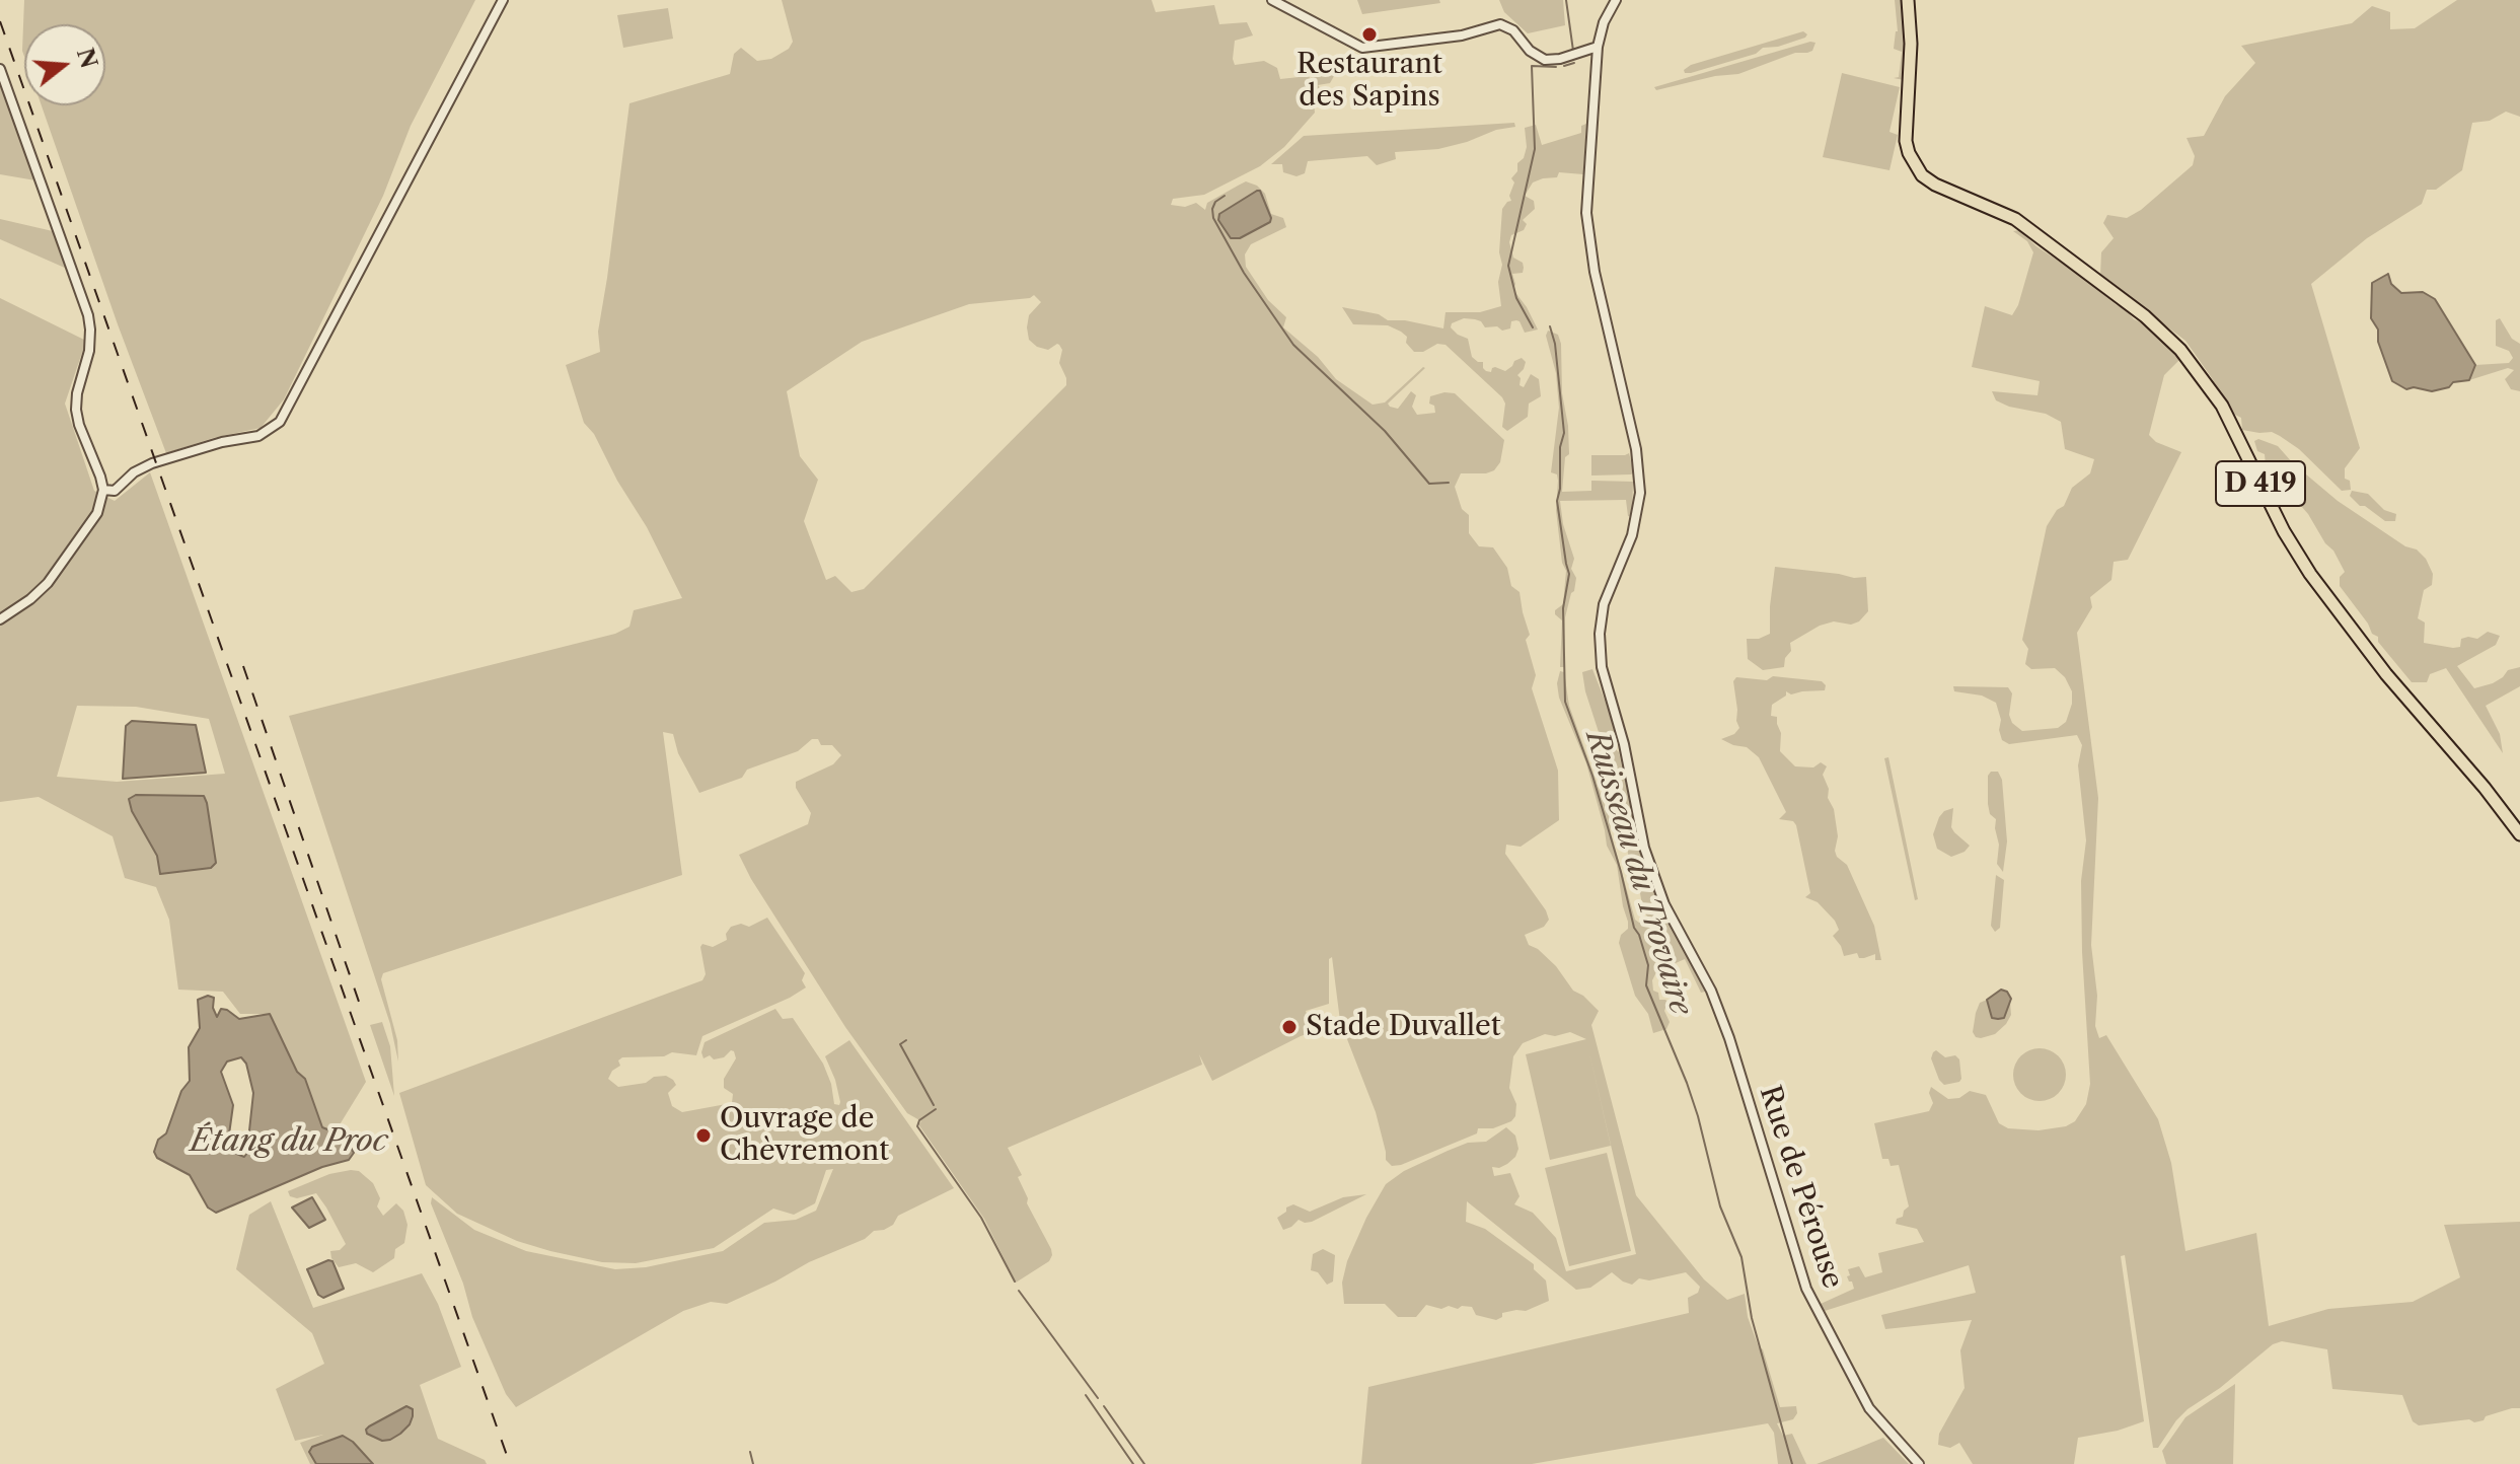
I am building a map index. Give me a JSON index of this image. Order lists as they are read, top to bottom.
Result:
{
  "streets": {
    "main road": ["D 419"],
    "street": ["Rue de Pérouse"]
  },
  "water": ["Ruisseau du Trovaire", "Étang du Proc"],
  "places": ["Restaurant des Sapins", "Stade Duvallet", "Ouvrage de Chèvremont"],
  "north": "right"
}
